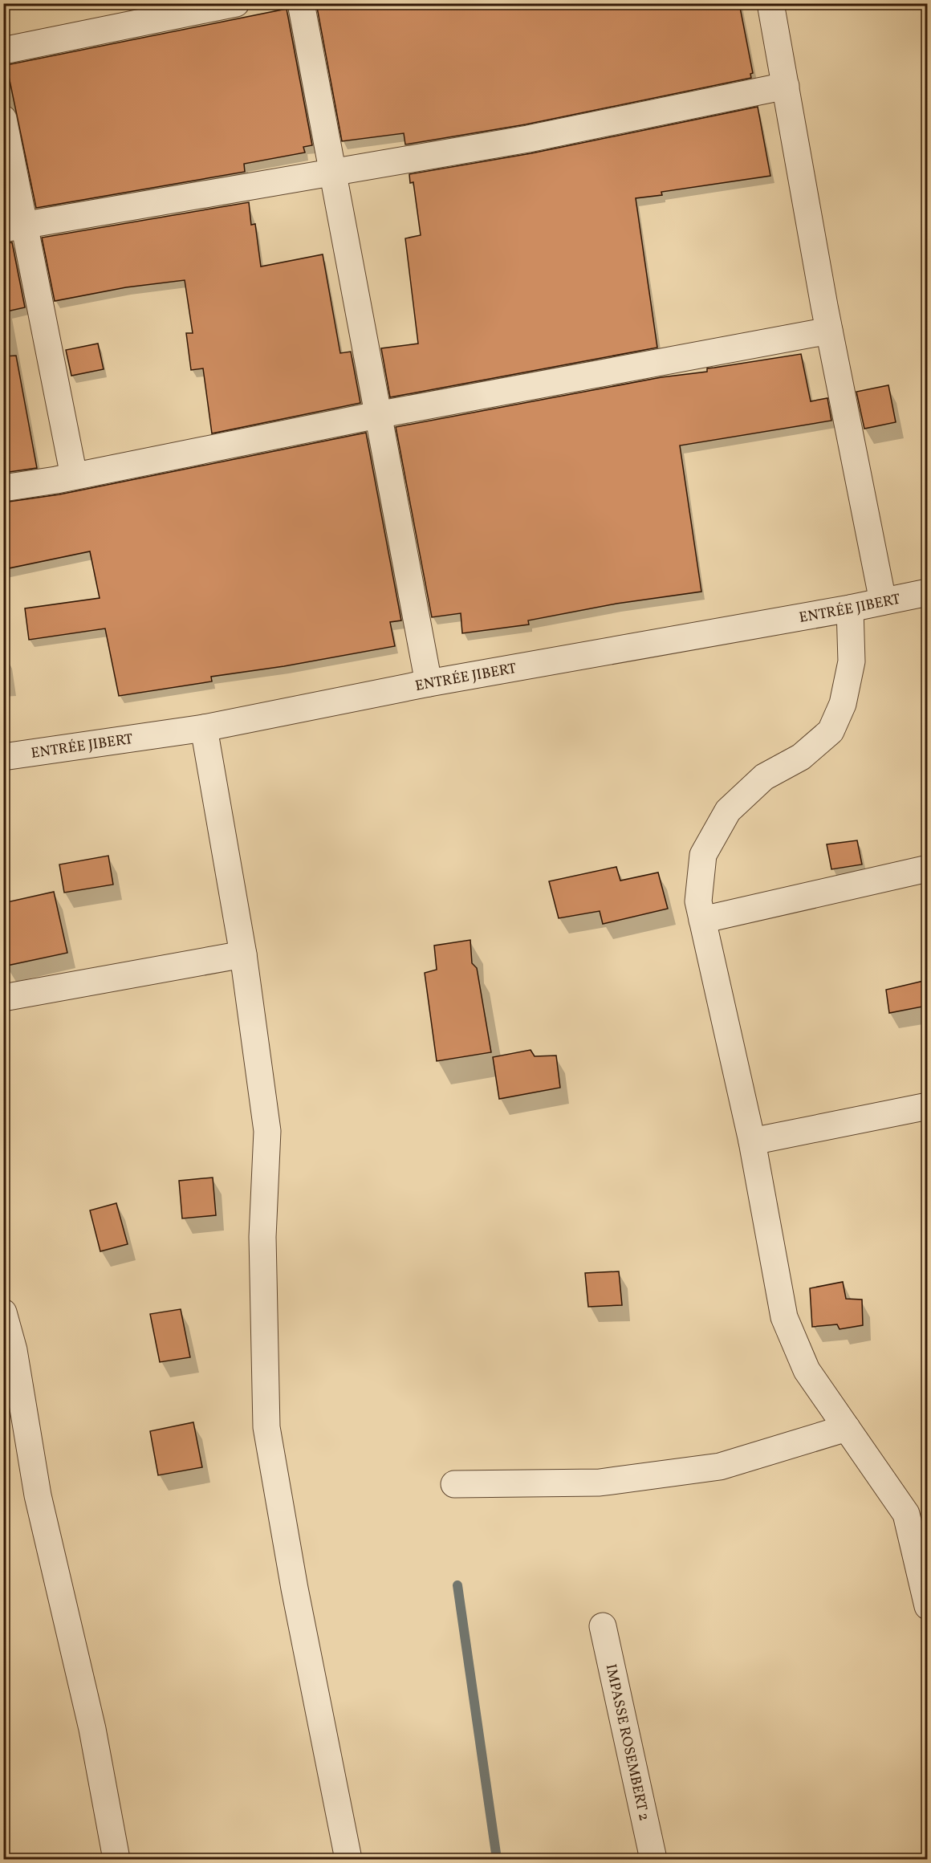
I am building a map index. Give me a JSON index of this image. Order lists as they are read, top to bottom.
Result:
{
  "streets": {
    "street": ["ENTRÉE JIBERT", "IMPASSE ROSEMBERT 2"]
  }
}
